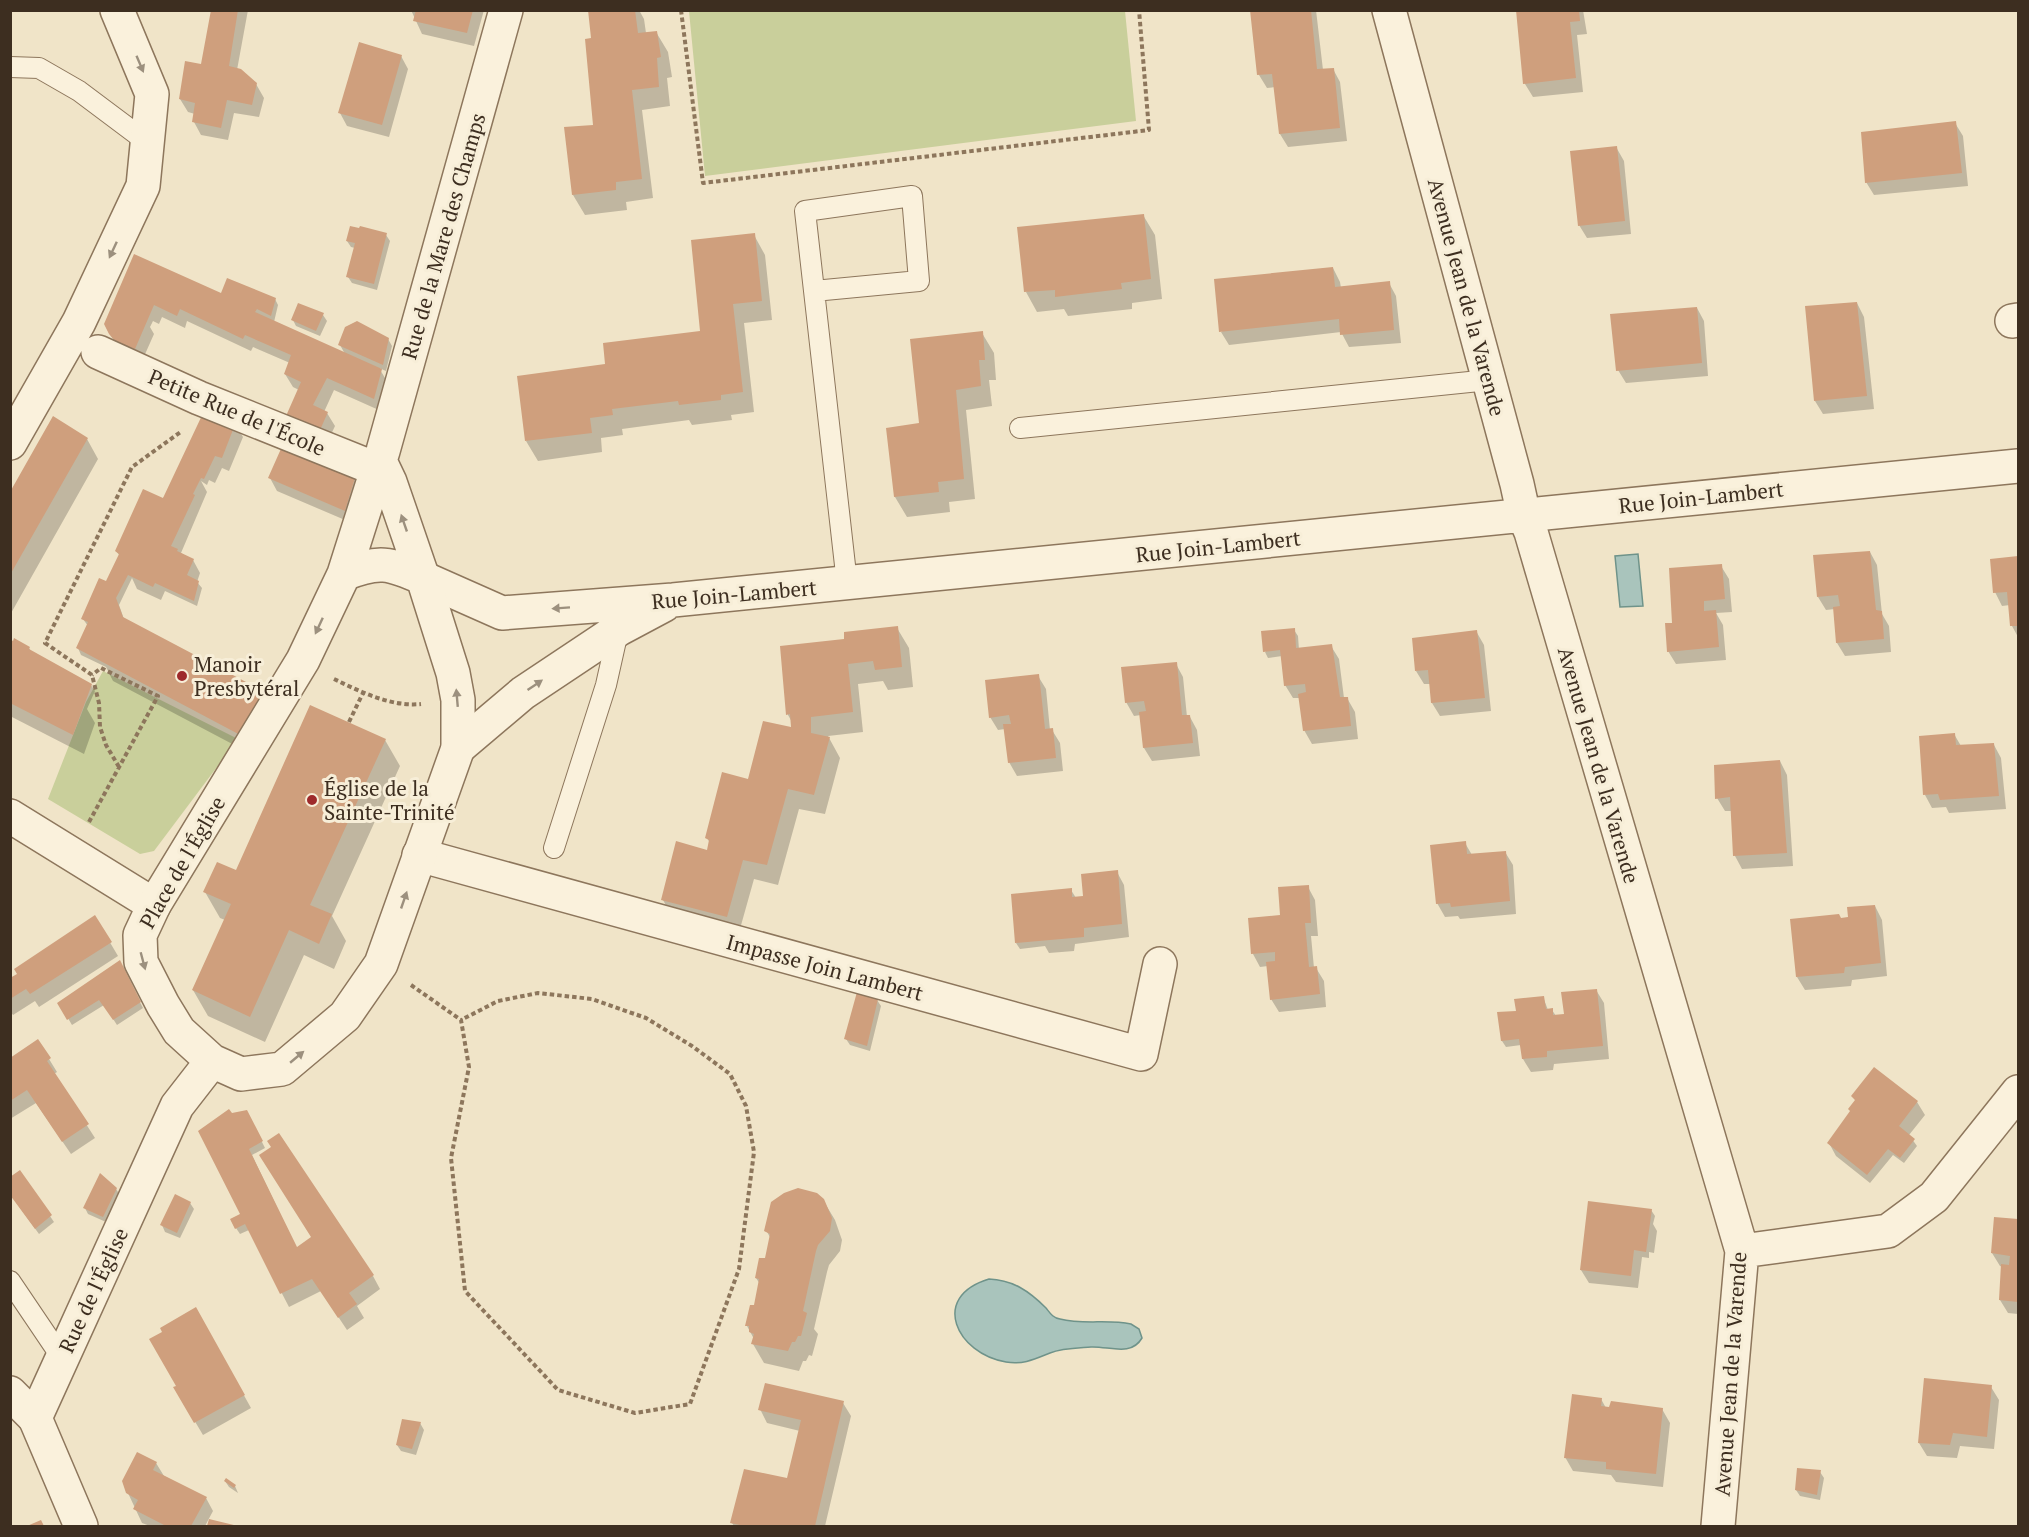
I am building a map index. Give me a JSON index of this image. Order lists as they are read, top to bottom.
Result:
{
  "streets": {
    "street": [
      "Rue de la Mare des Champs",
      "Avenue Jean de la Varende",
      "Petite Rue de l'École",
      "Rue Join-Lambert",
      "Place de l'Église",
      "Impasse Join Lambert",
      "Rue de l'Église"
    ]
  },
  "crossings": [
    ["Rue de la Mare des Champs", "Petite Rue de l'École"],
    ["Rue de la Mare des Champs", "Place de l'Église"],
    ["Avenue Jean de la Varende", "Rue Join-Lambert"],
    ["Rue Join-Lambert", "Place de l'Église"],
    ["Place de l'Église", "Impasse Join Lambert"],
    ["Place de l'Église", "Rue de l'Église"]
  ],
  "places": ["Manoir Presbytéral", "Église de la Sainte-Trinité"]
}
